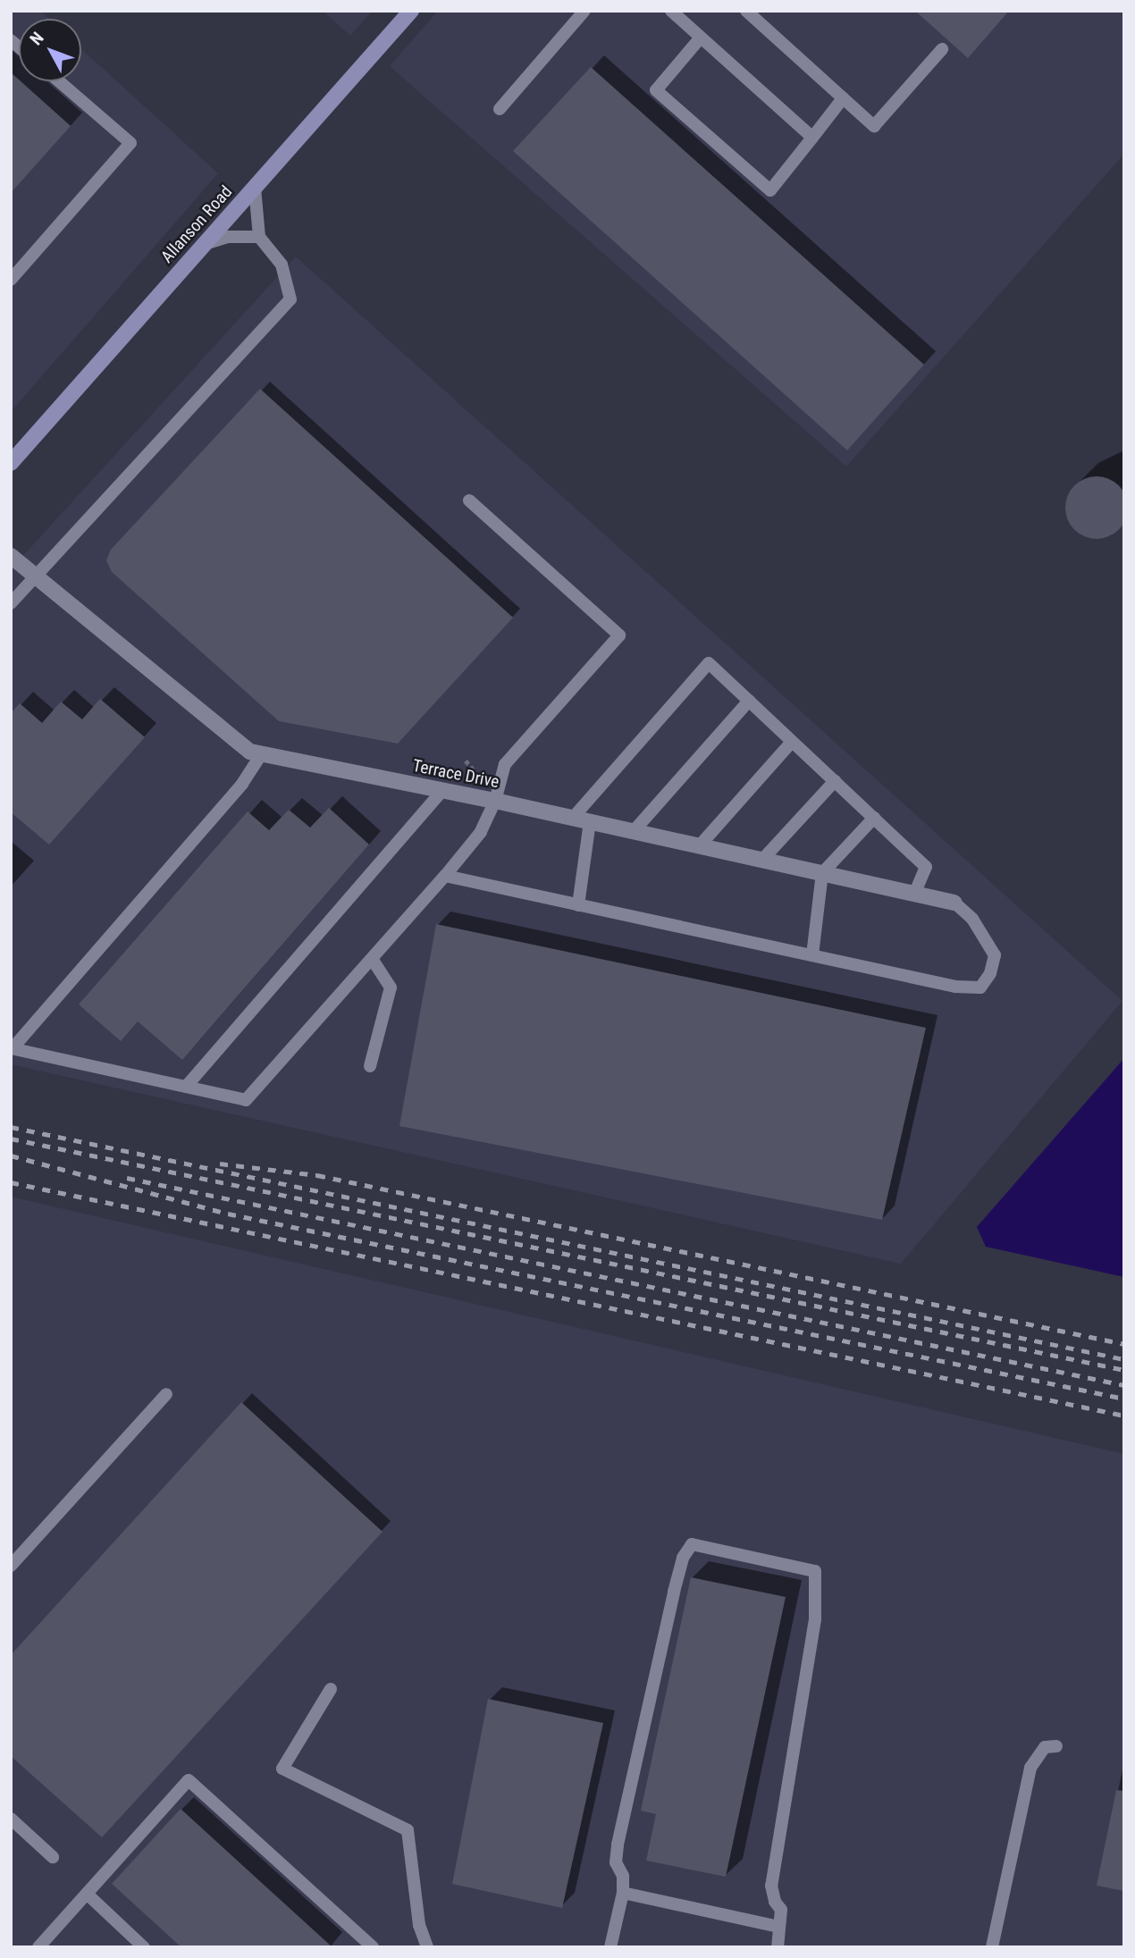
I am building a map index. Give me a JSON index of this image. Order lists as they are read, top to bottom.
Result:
{
  "streets": {
    "street": ["Allanson Road", "Terrace Drive"]
  },
  "north": "top left"
}
